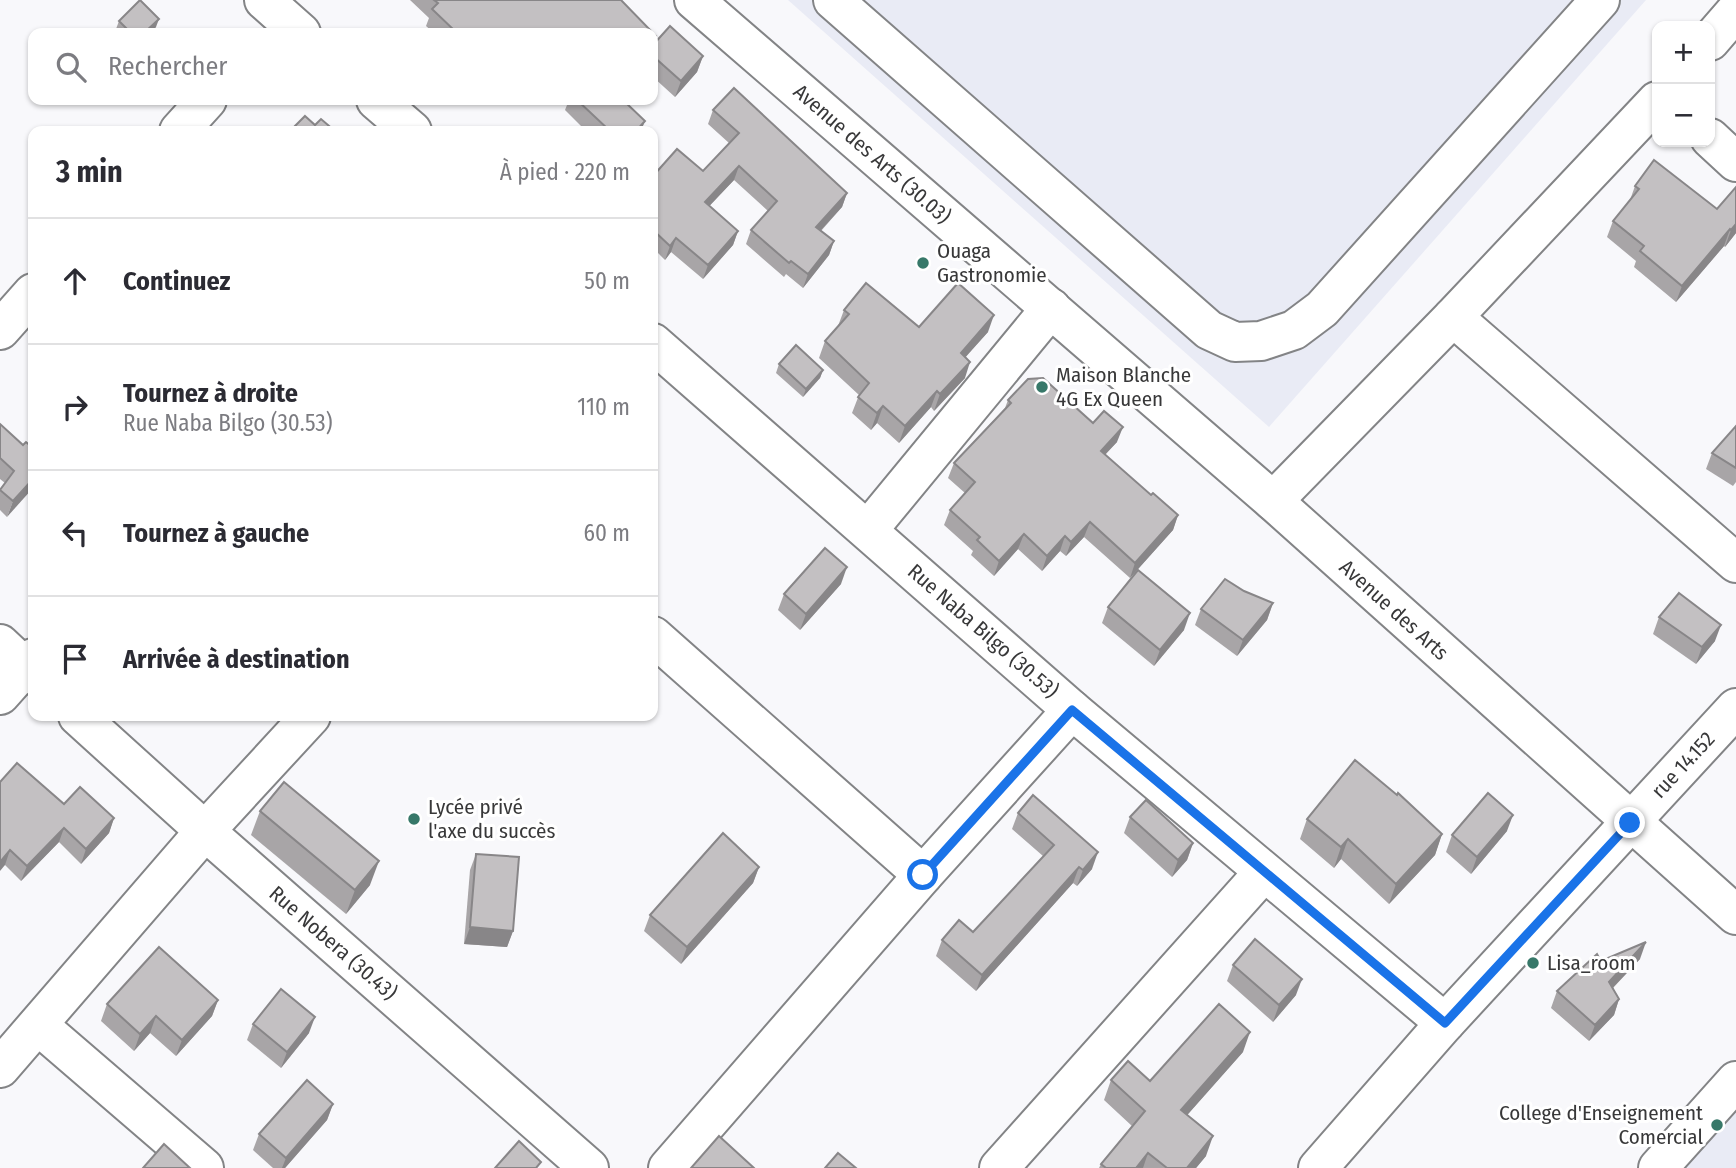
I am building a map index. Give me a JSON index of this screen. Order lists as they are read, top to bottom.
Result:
{
  "streets": {
    "street": [
      "Avenue des Arts (30.03)",
      "Avenue des Arts",
      "Rue Naba Bilgo (30.53)",
      "rue 14.152",
      "Rue Nobera (30.43)"
    ]
  },
  "crossings": [
    ["Avenue des Arts (30.03)", "Avenue des Arts"],
    ["Avenue des Arts", "rue 14.152"],
    ["Rue Naba Bilgo (30.53)", "rue 14.152"]
  ],
  "places": [
    "Ouaga Gastronomie",
    "Maison Blanche 4G Ex Queen",
    "Lycée privé l'axe du succès",
    "Lisa_room",
    "College d'Enseignement Comercial"
  ],
  "page": {
    "map_buttons": ["+", "−"],
    "search": "Rechercher",
    "heading": ["3 min", "À pied · 220 m"],
    "list": [
      ["Continuez", "50 m"],
      ["Tournez à droite", "Rue Naba Bilgo (30.53)", "110 m"],
      ["Tournez à gauche", "60 m"],
      "Arrivée à destination"
    ]
  }
}
